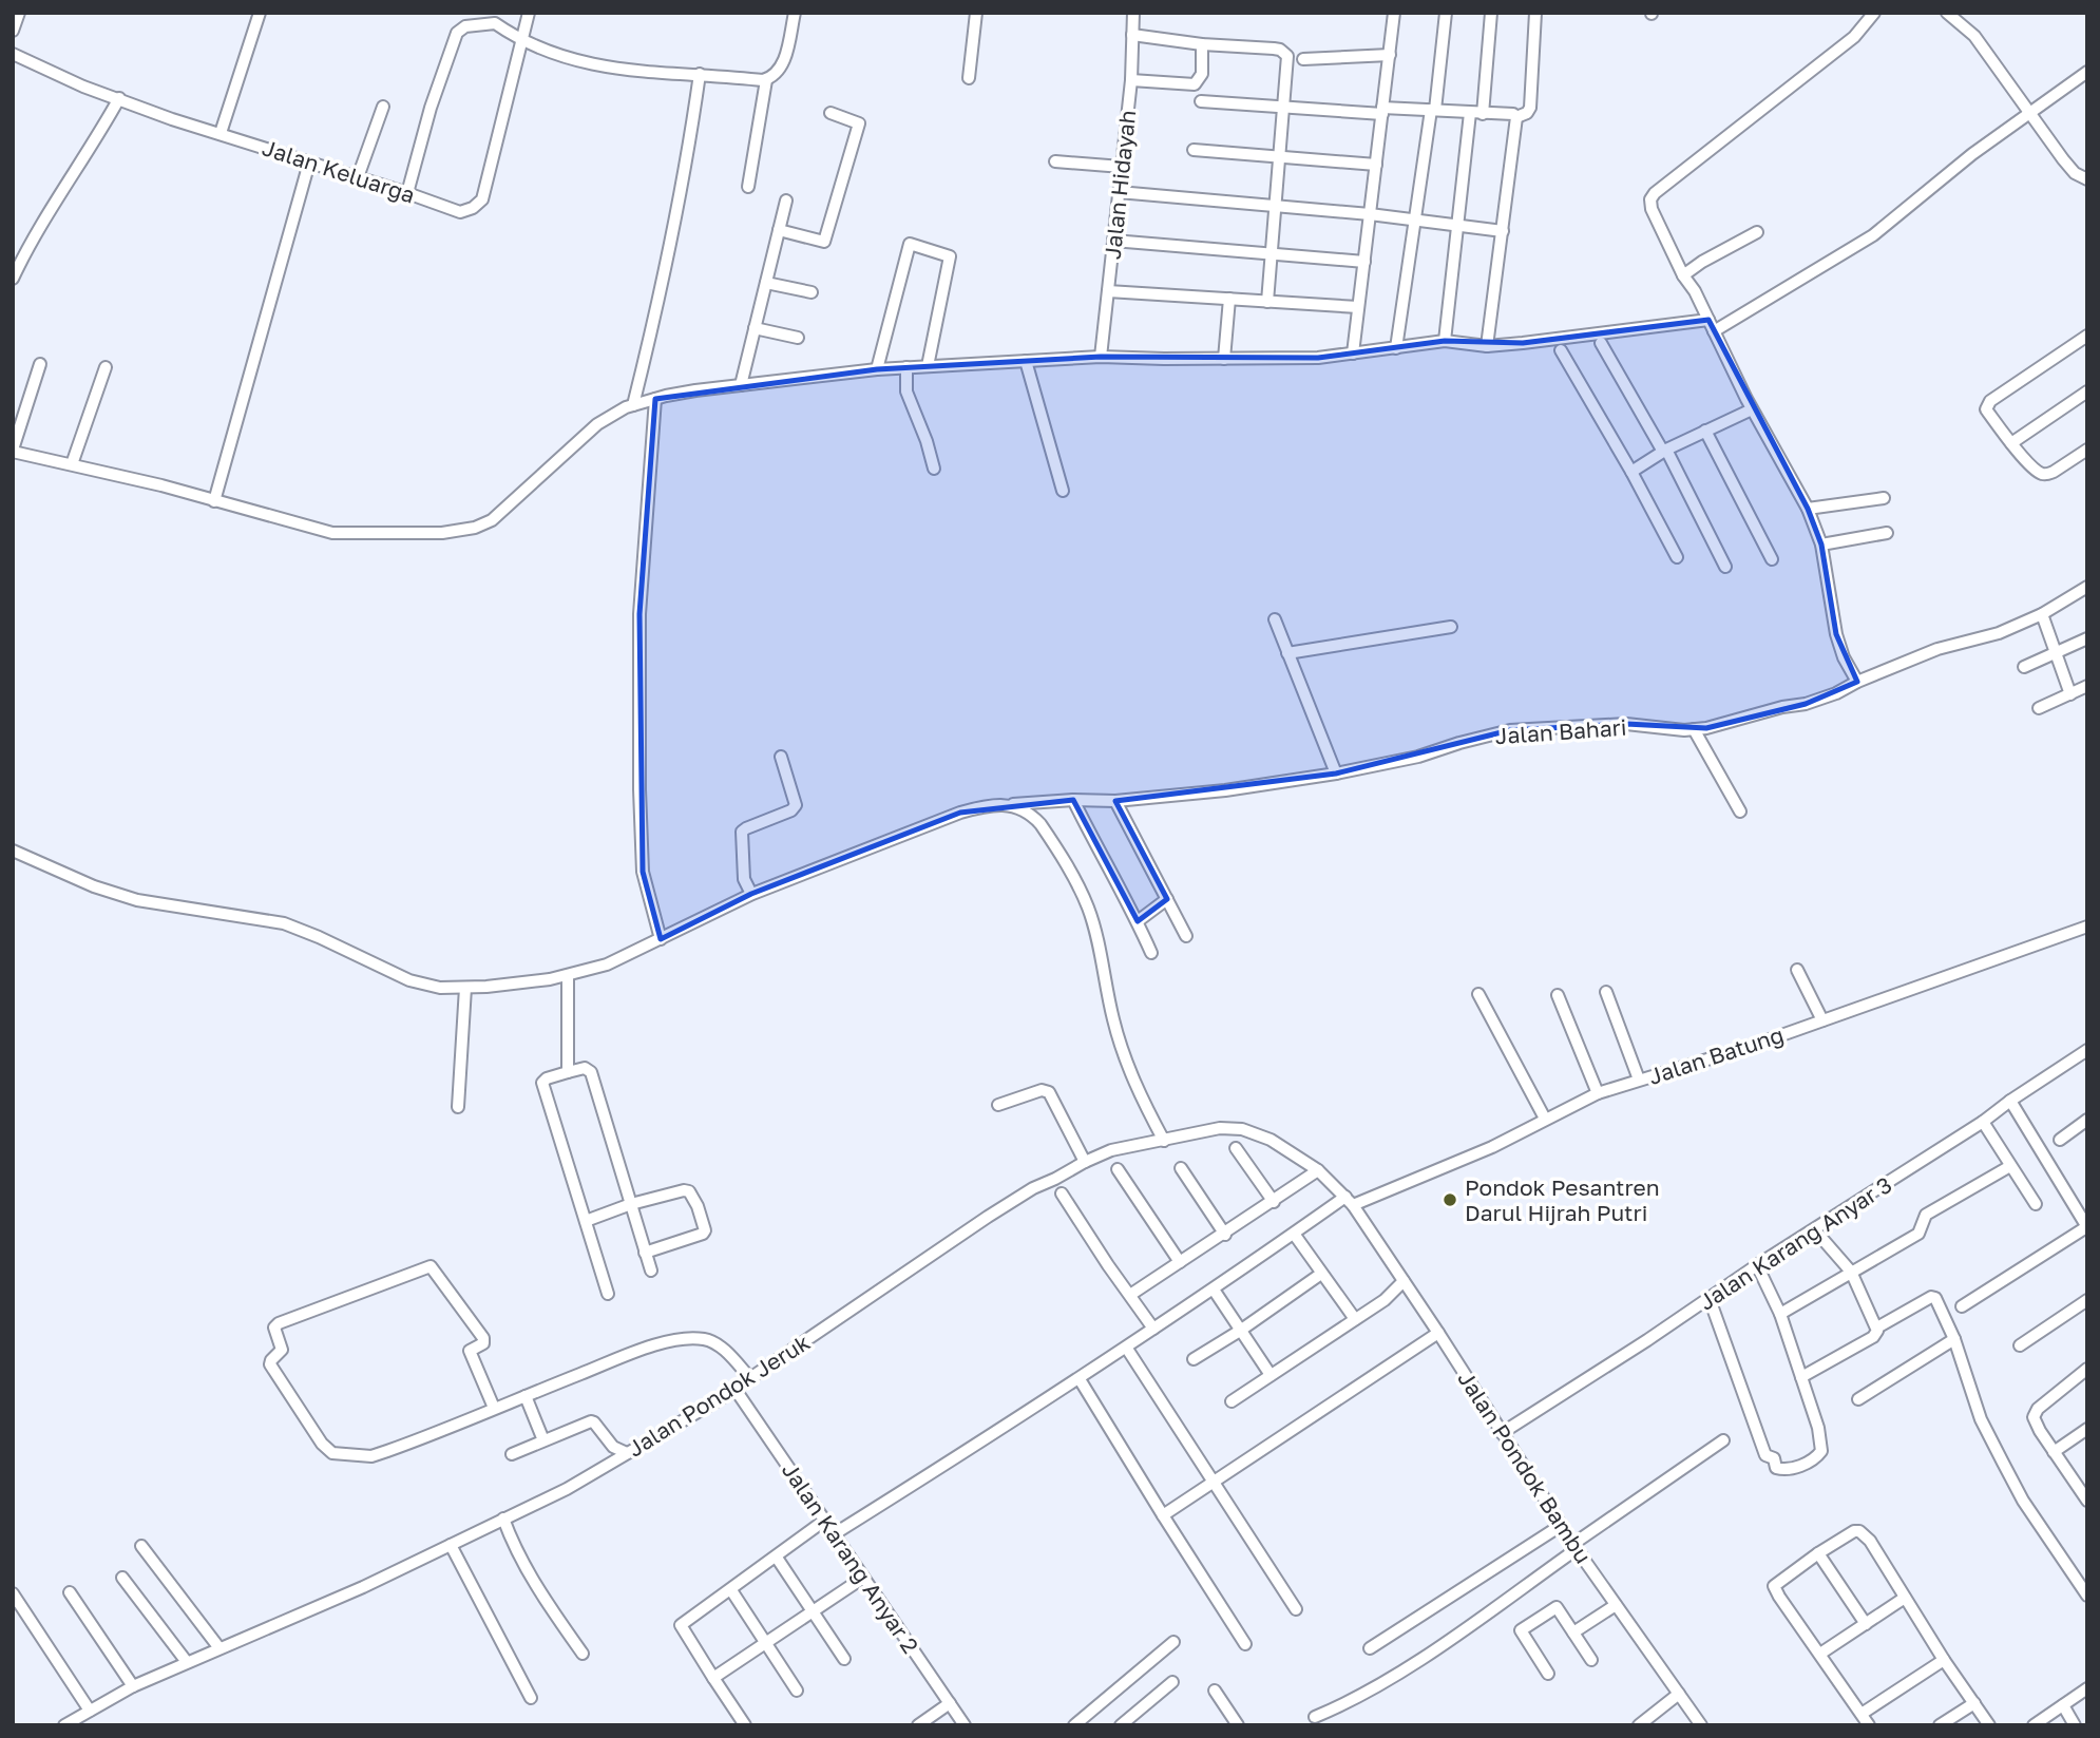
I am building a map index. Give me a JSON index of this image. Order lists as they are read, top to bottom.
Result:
{
  "streets": {
    "street": [
      "Jalan Keluarga",
      "Jalan Hidayah",
      "Jalan Bahari",
      "Jalan Batung",
      "Jalan Karang Anyar 3",
      "Jalan Pondok Jeruk",
      "Jalan Pondok Bambu",
      "Jalan Karang Anyar 2"
    ]
  },
  "crossings": [
    ["Jalan Batung", "Jalan Pondok Jeruk"],
    ["Jalan Batung", "Jalan Pondok Bambu"],
    ["Jalan Batung", "Jalan Karang Anyar 2"],
    ["Jalan Karang Anyar 3", "Jalan Pondok Bambu"],
    ["Jalan Pondok Jeruk", "Jalan Pondok Bambu"],
    ["Jalan Pondok Jeruk", "Jalan Karang Anyar 2"]
  ],
  "places": ["Pondok Pesantren Darul Hijrah Putri"]
}
